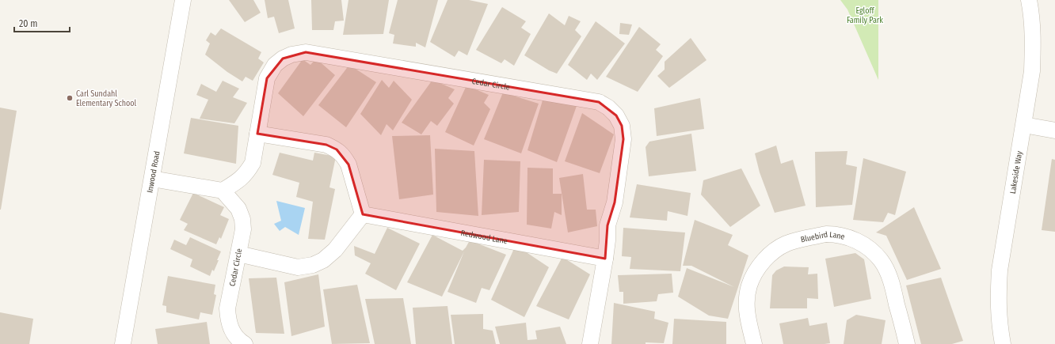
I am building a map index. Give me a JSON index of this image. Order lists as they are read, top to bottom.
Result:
{
  "streets": {
    "street": [
      "Cedar Circle",
      "Inwood Road",
      "Lakeside Way",
      "Redwood Lane",
      "Bluebird Lane"
    ]
  },
  "crossings": [
    ["Cedar Circle", "Redwood Lane"]
  ],
  "parks": ["Egloff Family Park"],
  "places": ["Carl Sundahl Elementary School"],
  "scale_bar": "20 m"
}
